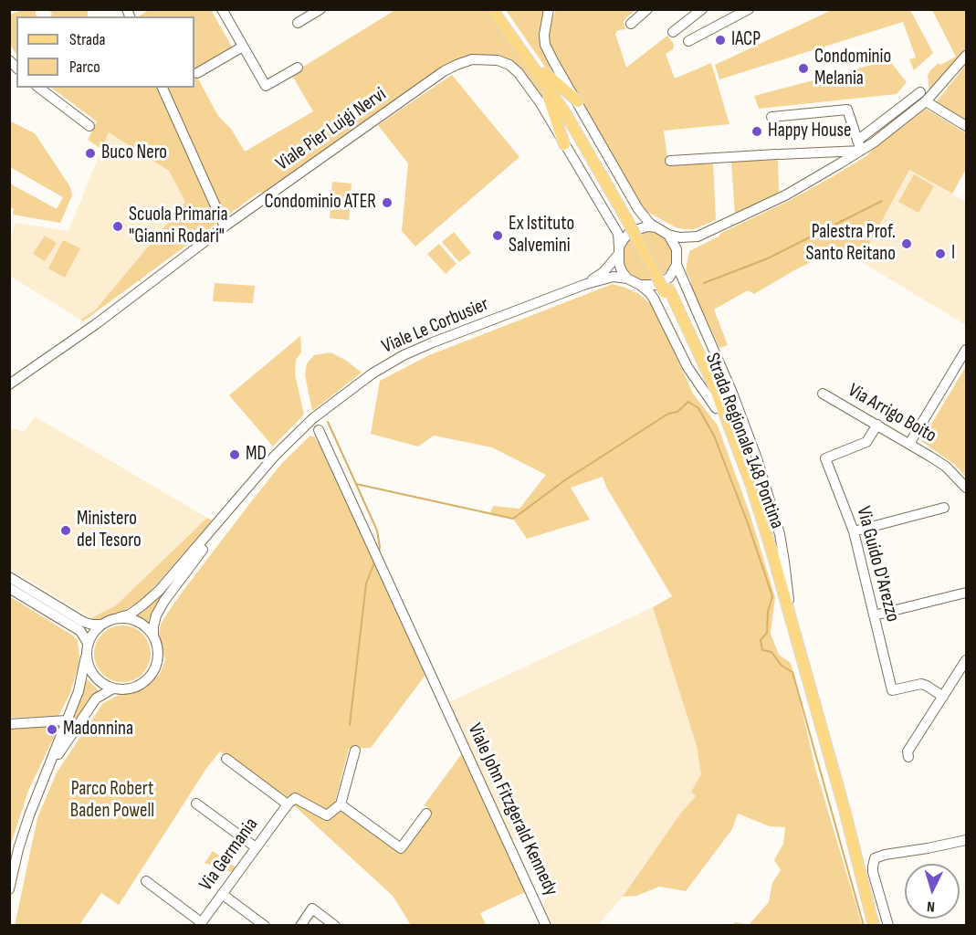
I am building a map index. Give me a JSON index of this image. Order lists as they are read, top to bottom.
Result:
{
  "streets": {
    "main road": ["Strada Regionale 148 Pontina"],
    "street": [
      "Viale Pier Luigi Nervi",
      "Viale Le Corbusier",
      "Via Arrigo Boito",
      "Via Guido D'Arezzo",
      "Viale John Fitzgerald Kennedy",
      "Via Germania"
    ]
  },
  "crossings": [
    ["Viale Pier Luigi Nervi", "Viale Le Corbusier"],
    ["Via Arrigo Boito", "Via Guido D'Arezzo"]
  ],
  "parks": ["Parco Robert Baden Powell"],
  "places": [
    "IACP",
    "Condominio Melania",
    "Happy House",
    "Buco Nero",
    "Condominio ATER",
    "Scuola Primaria \"Gianni Rodari\"",
    "Ex Istituto Salvemini",
    "Palestra Prof. Santo Reitano",
    "I",
    "MD",
    "Ministero del Tesoro",
    "Madonnina"
  ],
  "legend": ["Strada", "Parco"],
  "north": "bottom"
}
